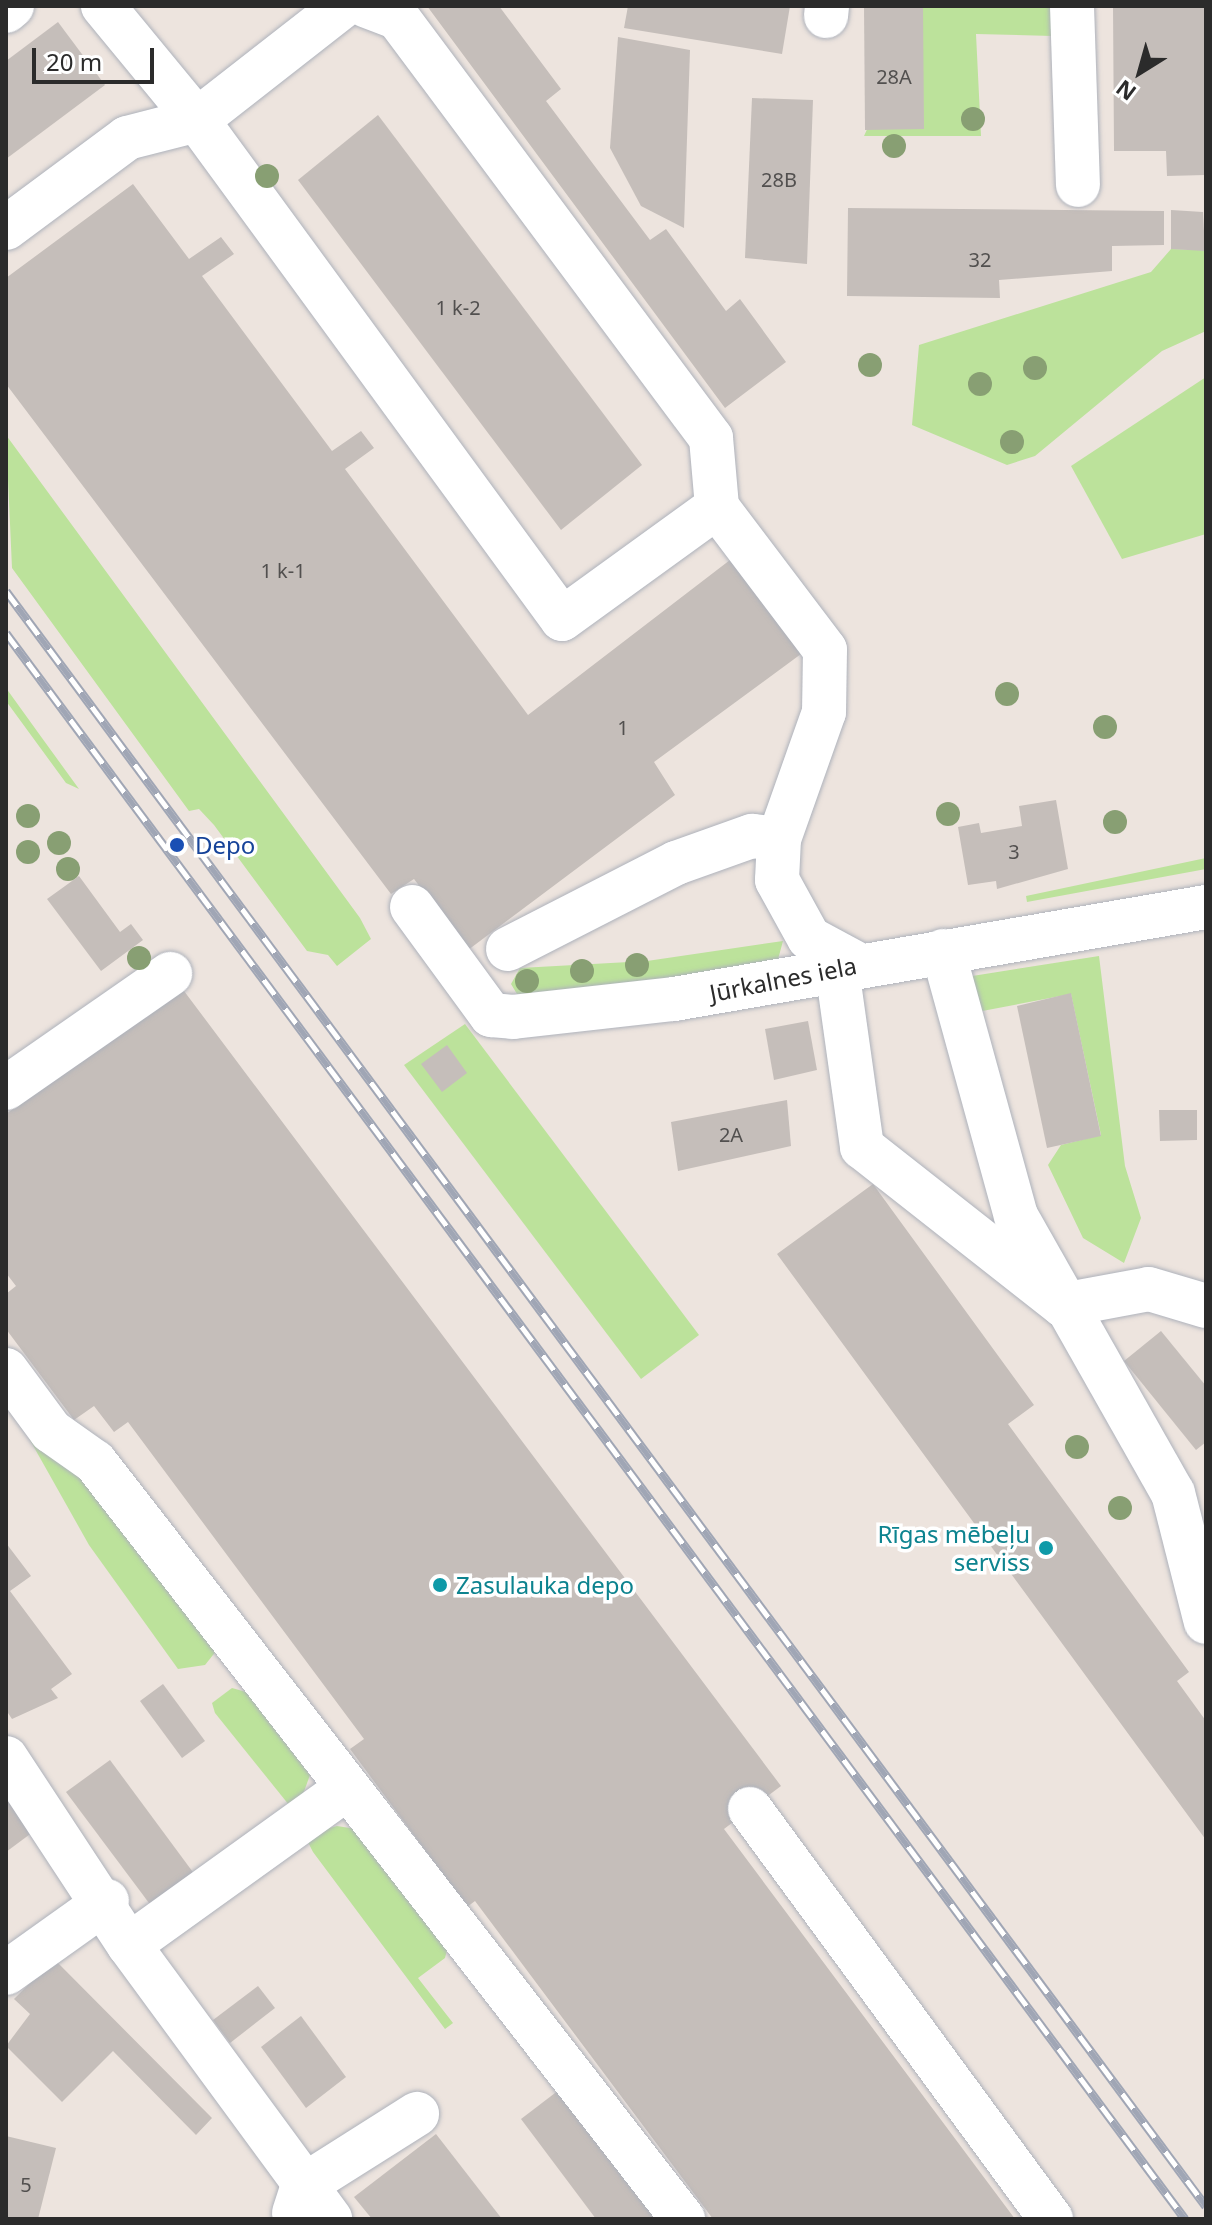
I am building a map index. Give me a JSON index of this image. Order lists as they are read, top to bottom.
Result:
{
  "streets": {
    "street": ["Jūrkalnes iela"]
  },
  "places": ["Depo", "Rīgas mēbeļu serviss", "Zasulauka depo"],
  "house_numbers": [
    "28A",
    "28B",
    "32",
    "1 k-2",
    "1 k-1",
    "1",
    "3",
    "2A",
    "5"
  ],
  "scale_bar": "20 m",
  "north": "bottom left"
}
